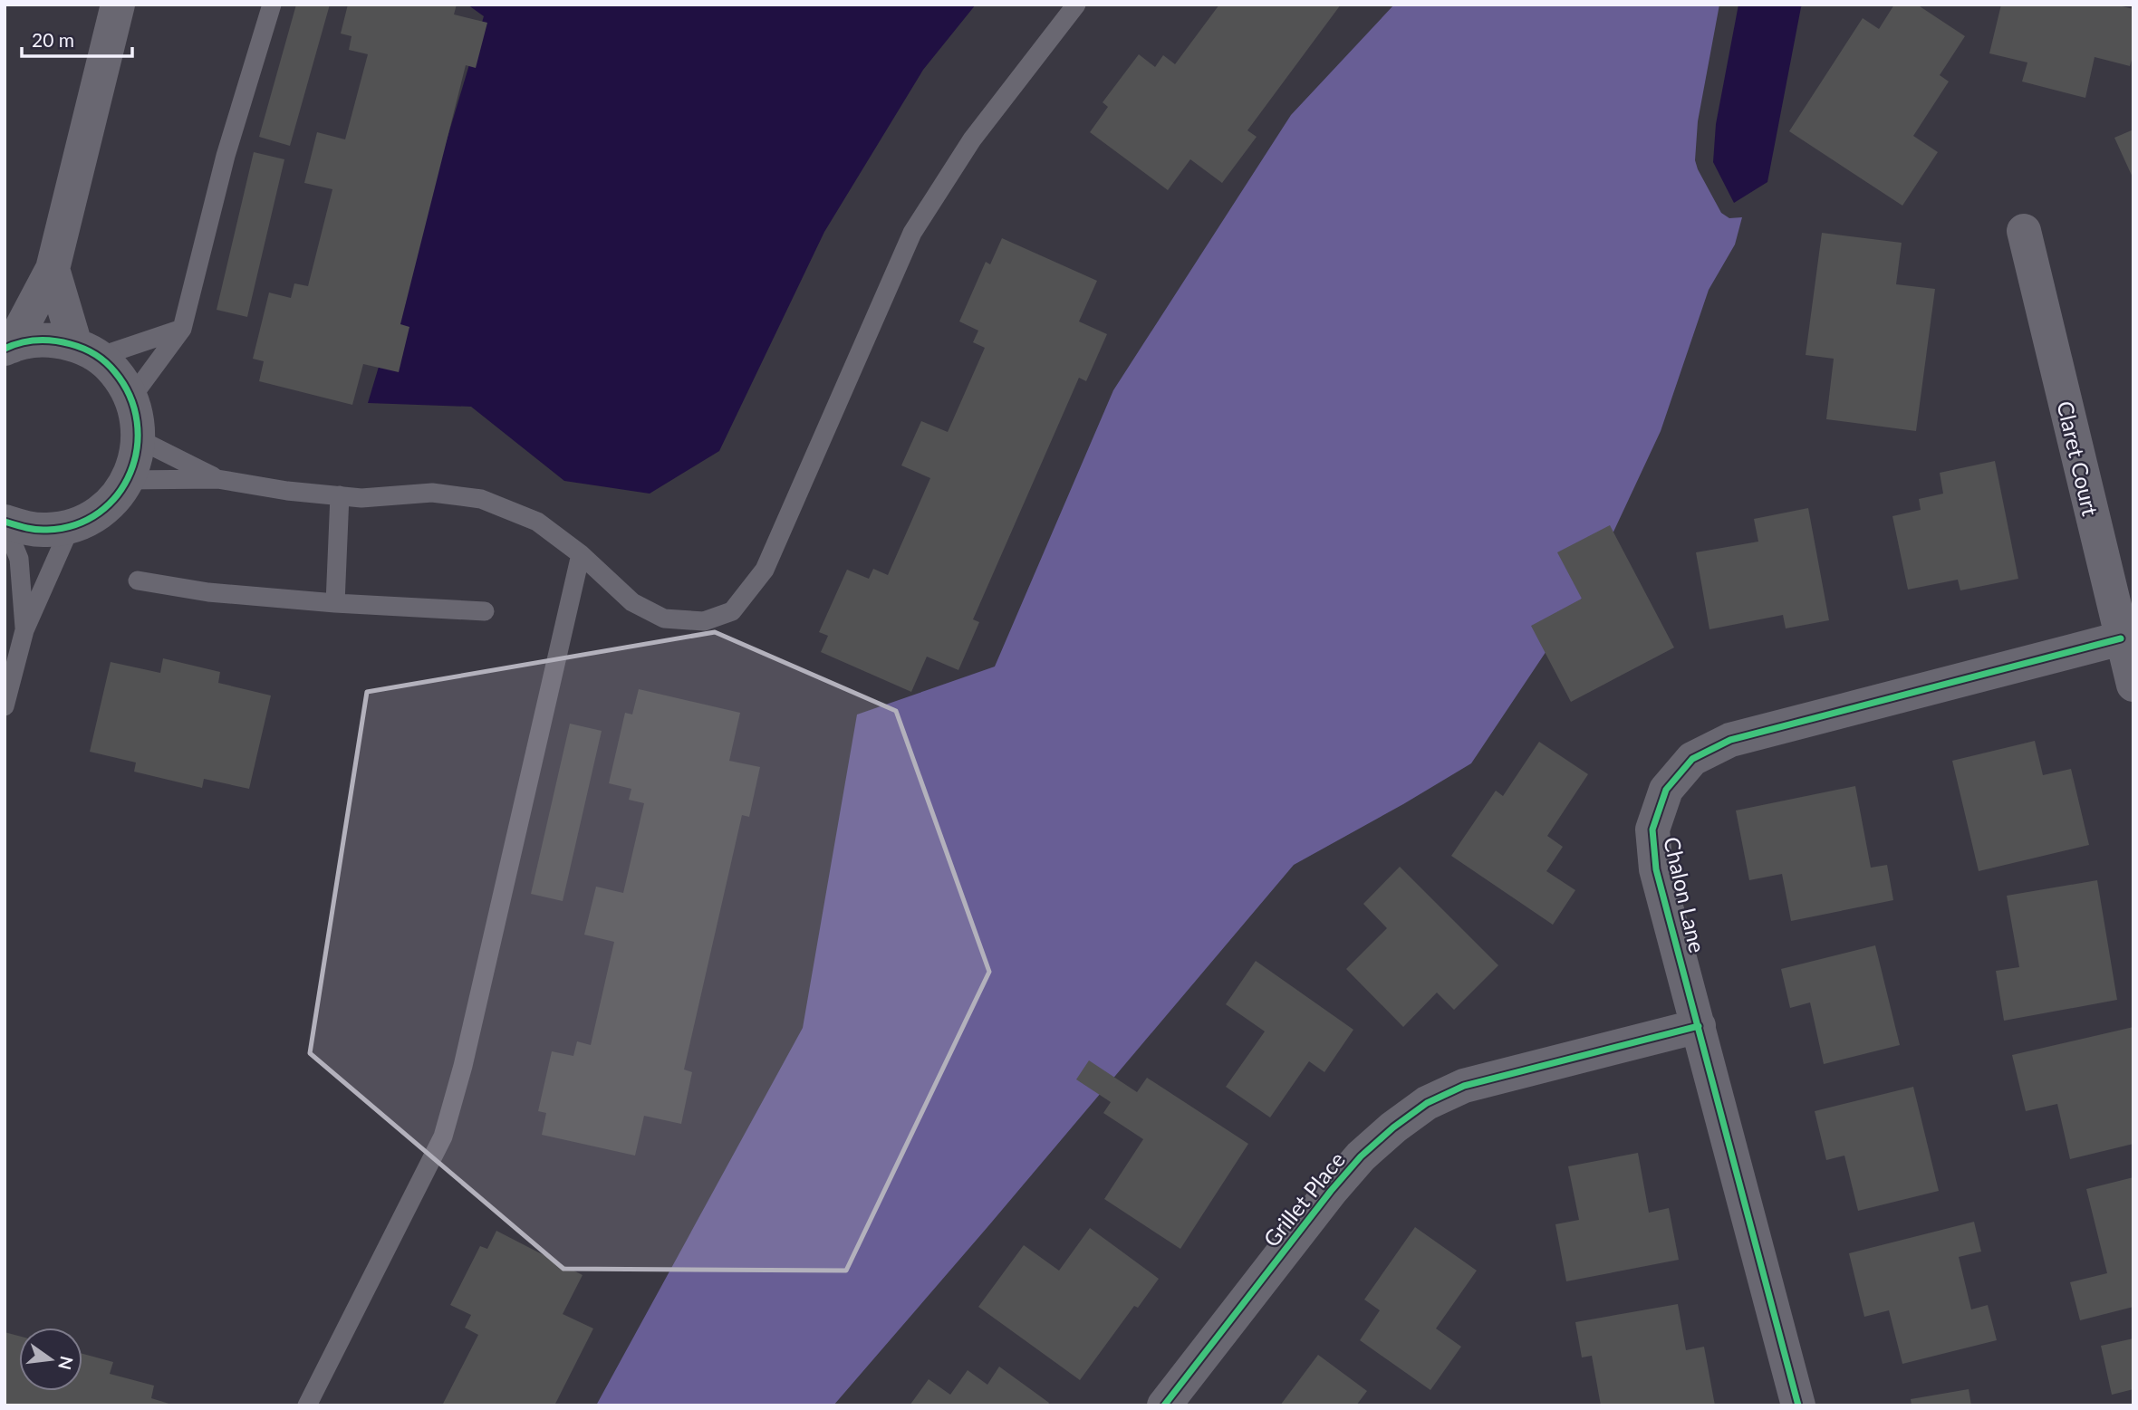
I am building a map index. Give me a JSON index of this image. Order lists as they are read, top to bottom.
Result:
{
  "streets": {
    "street": ["Claret Court", "Chalon Lane", "Grillet Place"]
  },
  "crossings": [
    ["Claret Court", "Chalon Lane"],
    ["Chalon Lane", "Grillet Place"]
  ],
  "scale_bar": "20 m",
  "north": "right"
}
